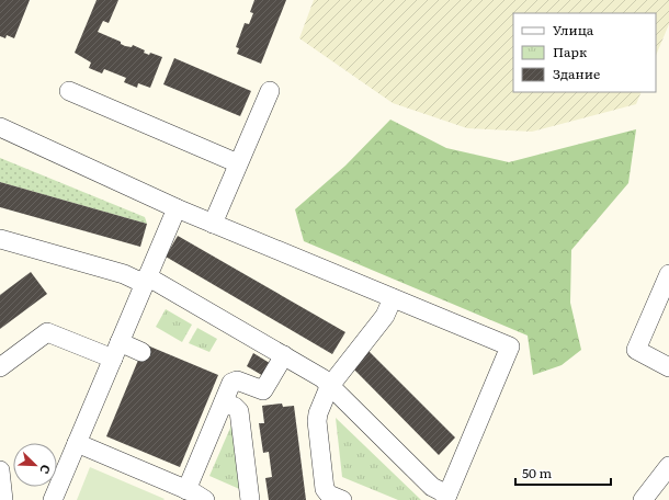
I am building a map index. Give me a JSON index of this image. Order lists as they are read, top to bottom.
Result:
{
  "legend": ["Улица", "Парк", "Здание"],
  "scale_bar": "50 m",
  "north": "bottom right"
}
